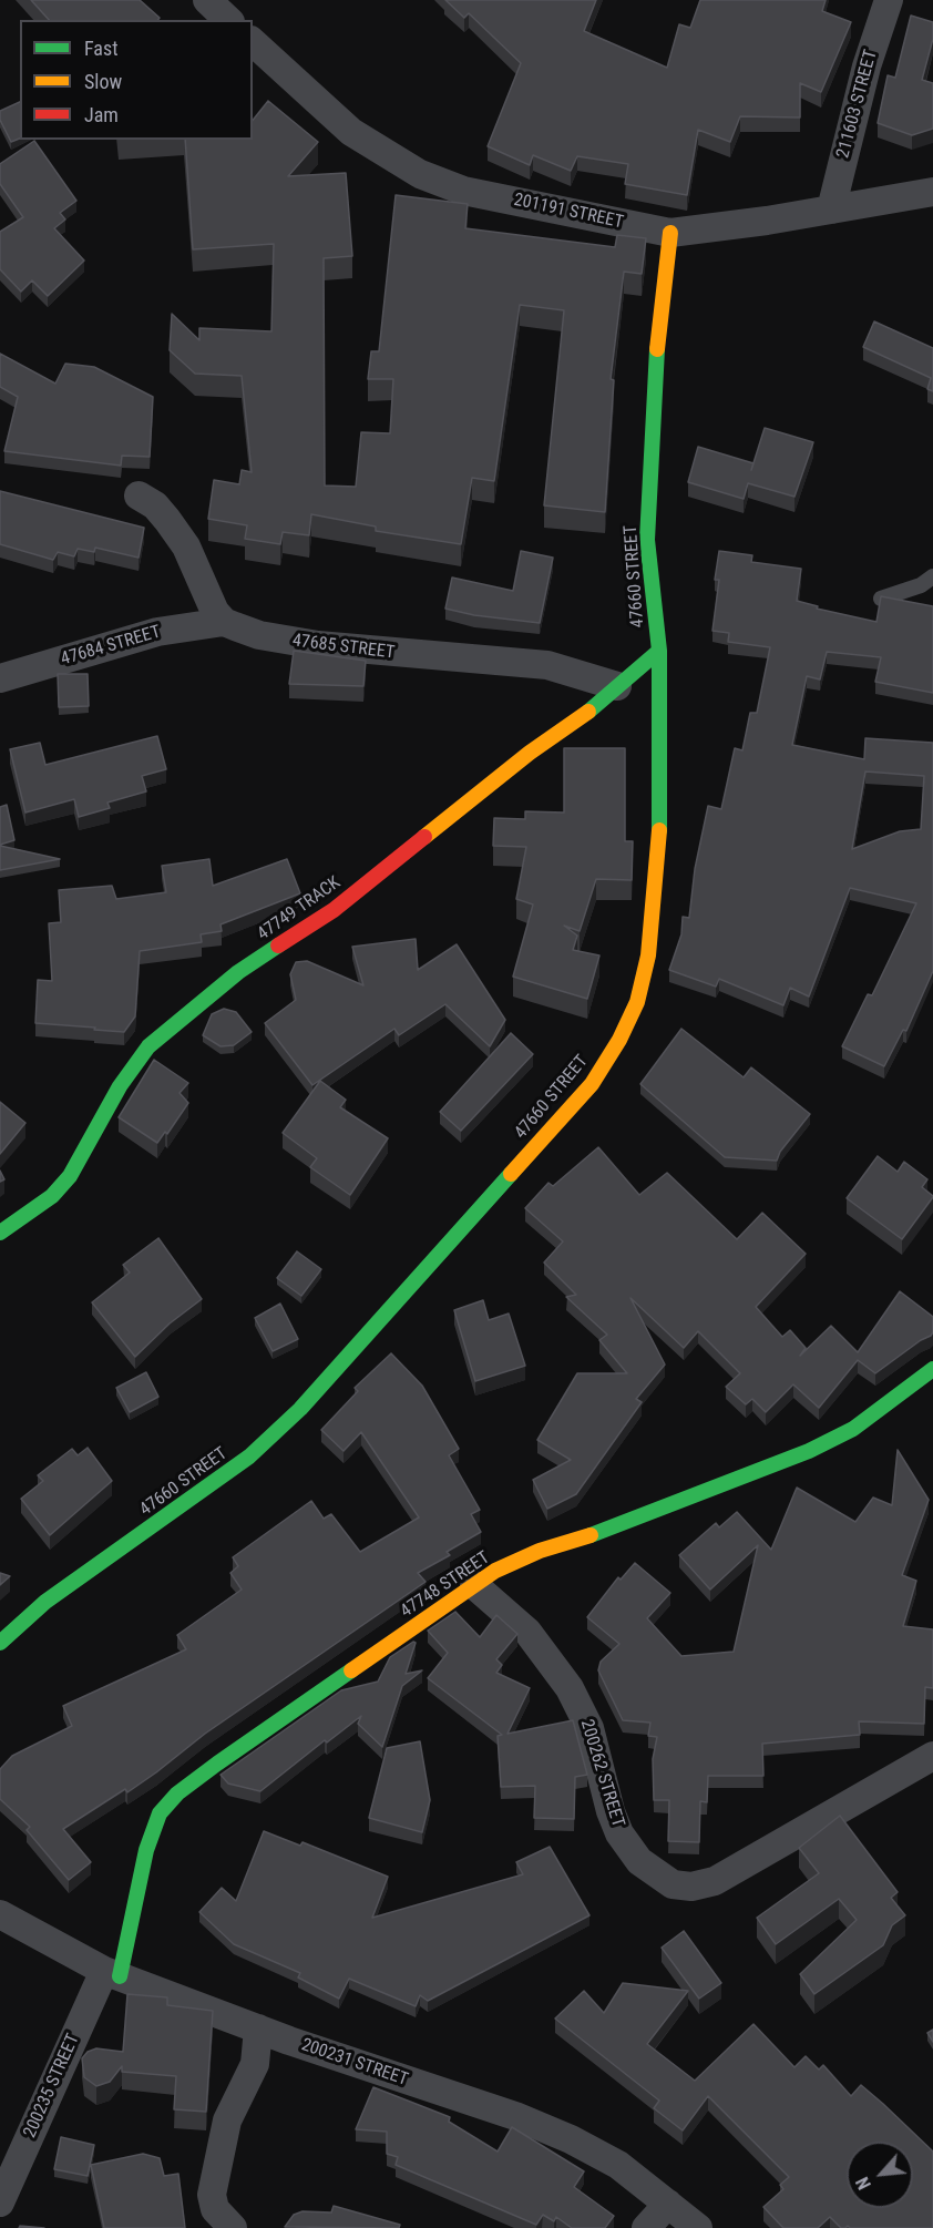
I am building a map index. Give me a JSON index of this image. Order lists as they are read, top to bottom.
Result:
{
  "streets": {
    "street": [
      "211603 STREET",
      "201191 STREET",
      "47660 STREET",
      "47684 STREET",
      "47685 STREET",
      "47749 TRACK",
      "47748 STREET",
      "200262 STREET",
      "200231 STREET",
      "200235 STREET"
    ]
  },
  "crossings": [
    ["211603 STREET", "201191 STREET"],
    ["201191 STREET", "47660 STREET"],
    ["47660 STREET", "47749 TRACK"],
    ["47684 STREET", "47685 STREET"],
    ["47685 STREET", "47749 TRACK"],
    ["47748 STREET", "200262 STREET"],
    ["47748 STREET", "200231 STREET"],
    ["47748 STREET", "200235 STREET"],
    ["200231 STREET", "200235 STREET"]
  ],
  "legend": ["Fast", "Slow", "Jam"],
  "north": "bottom left"
}
